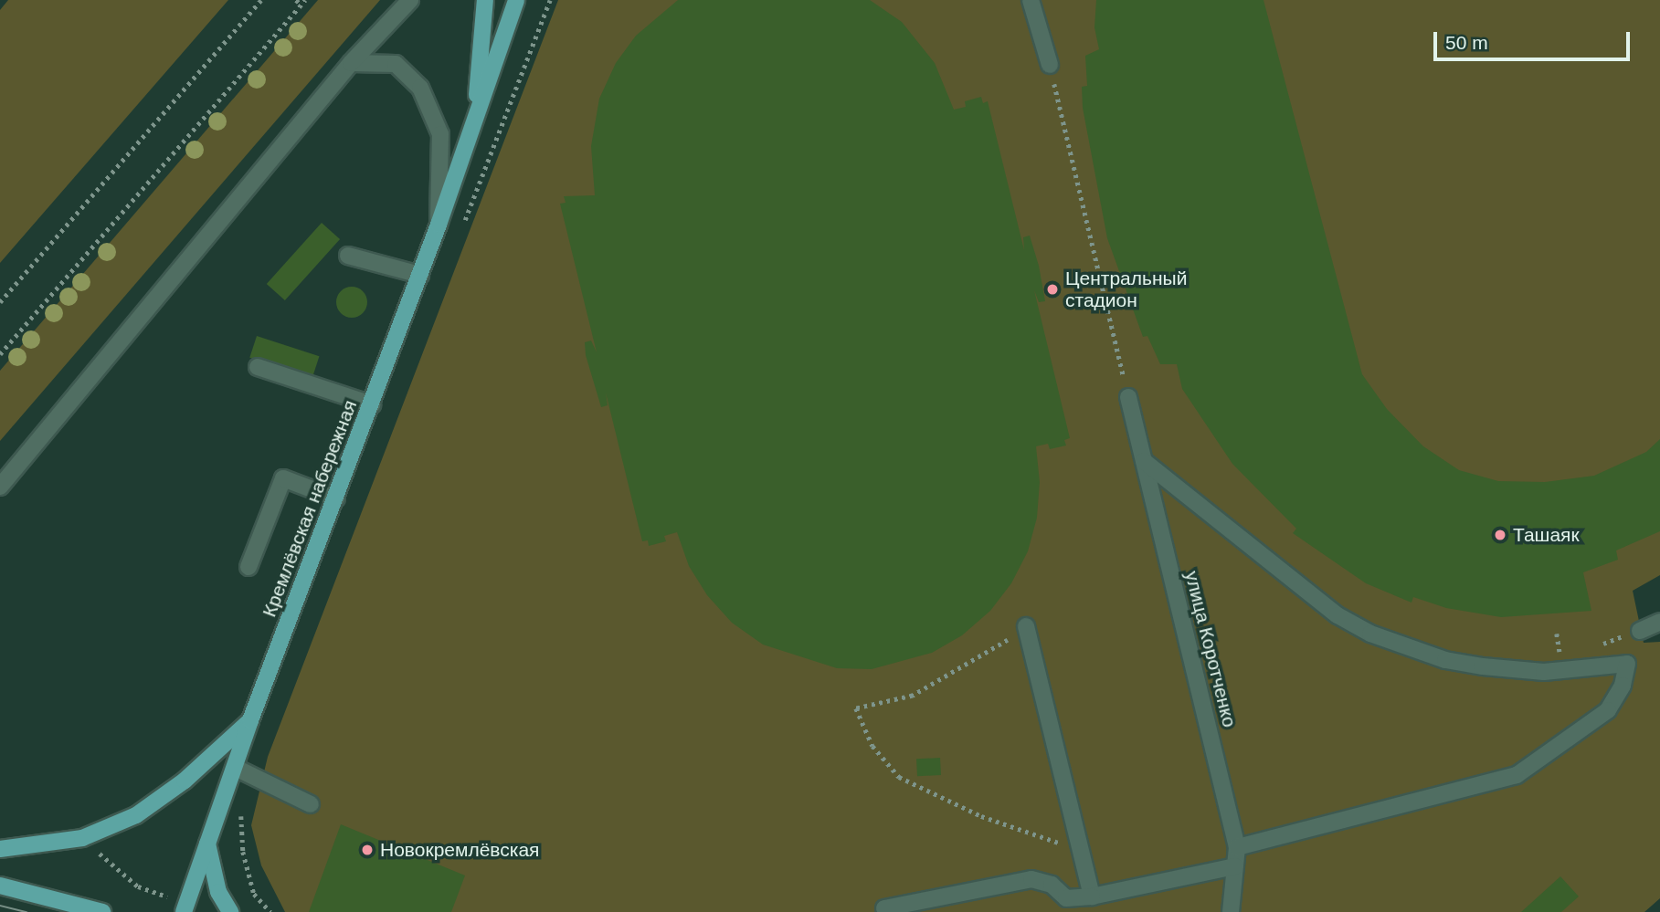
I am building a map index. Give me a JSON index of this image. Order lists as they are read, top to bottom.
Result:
{
  "streets": {
    "main road": ["Кремлёвская набережная"],
    "street": ["улица Коротченко"]
  },
  "places": ["Центральный стадион", "Ташаяк", "Новокремлёвская"],
  "scale_bar": "50 m"
}
